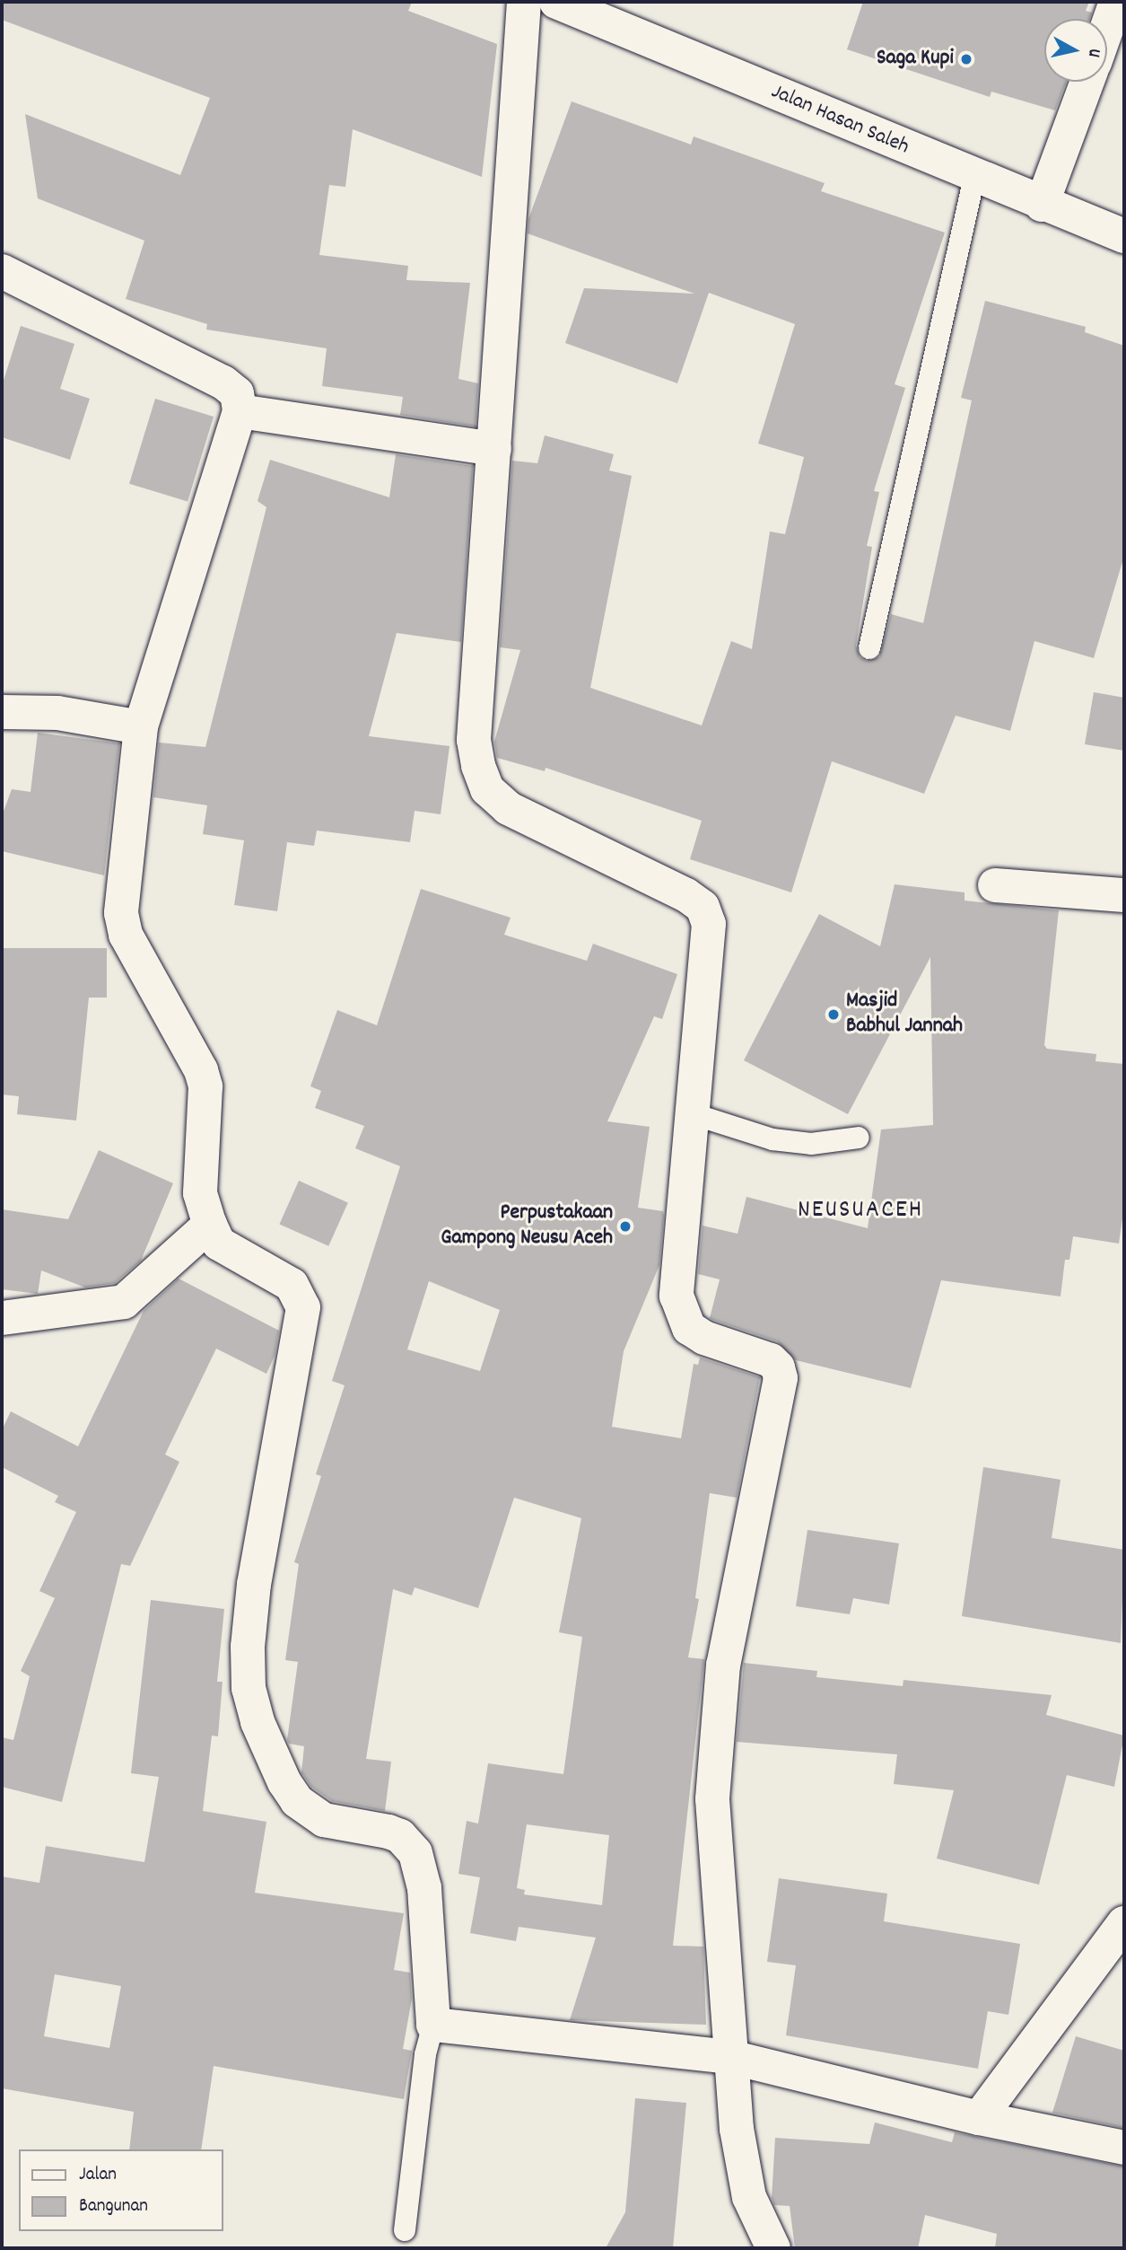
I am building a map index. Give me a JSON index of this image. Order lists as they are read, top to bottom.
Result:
{
  "streets": {
    "street": ["Jalan Hasan Saleh"]
  },
  "districts": ["NEUSUACEH"],
  "places": ["Saga Kupi", "Masjid Babhul Jannah", "Perpustakaan Gampong Neusu Aceh"],
  "legend": ["Jalan", "Bangunan"],
  "north": "right"
}
